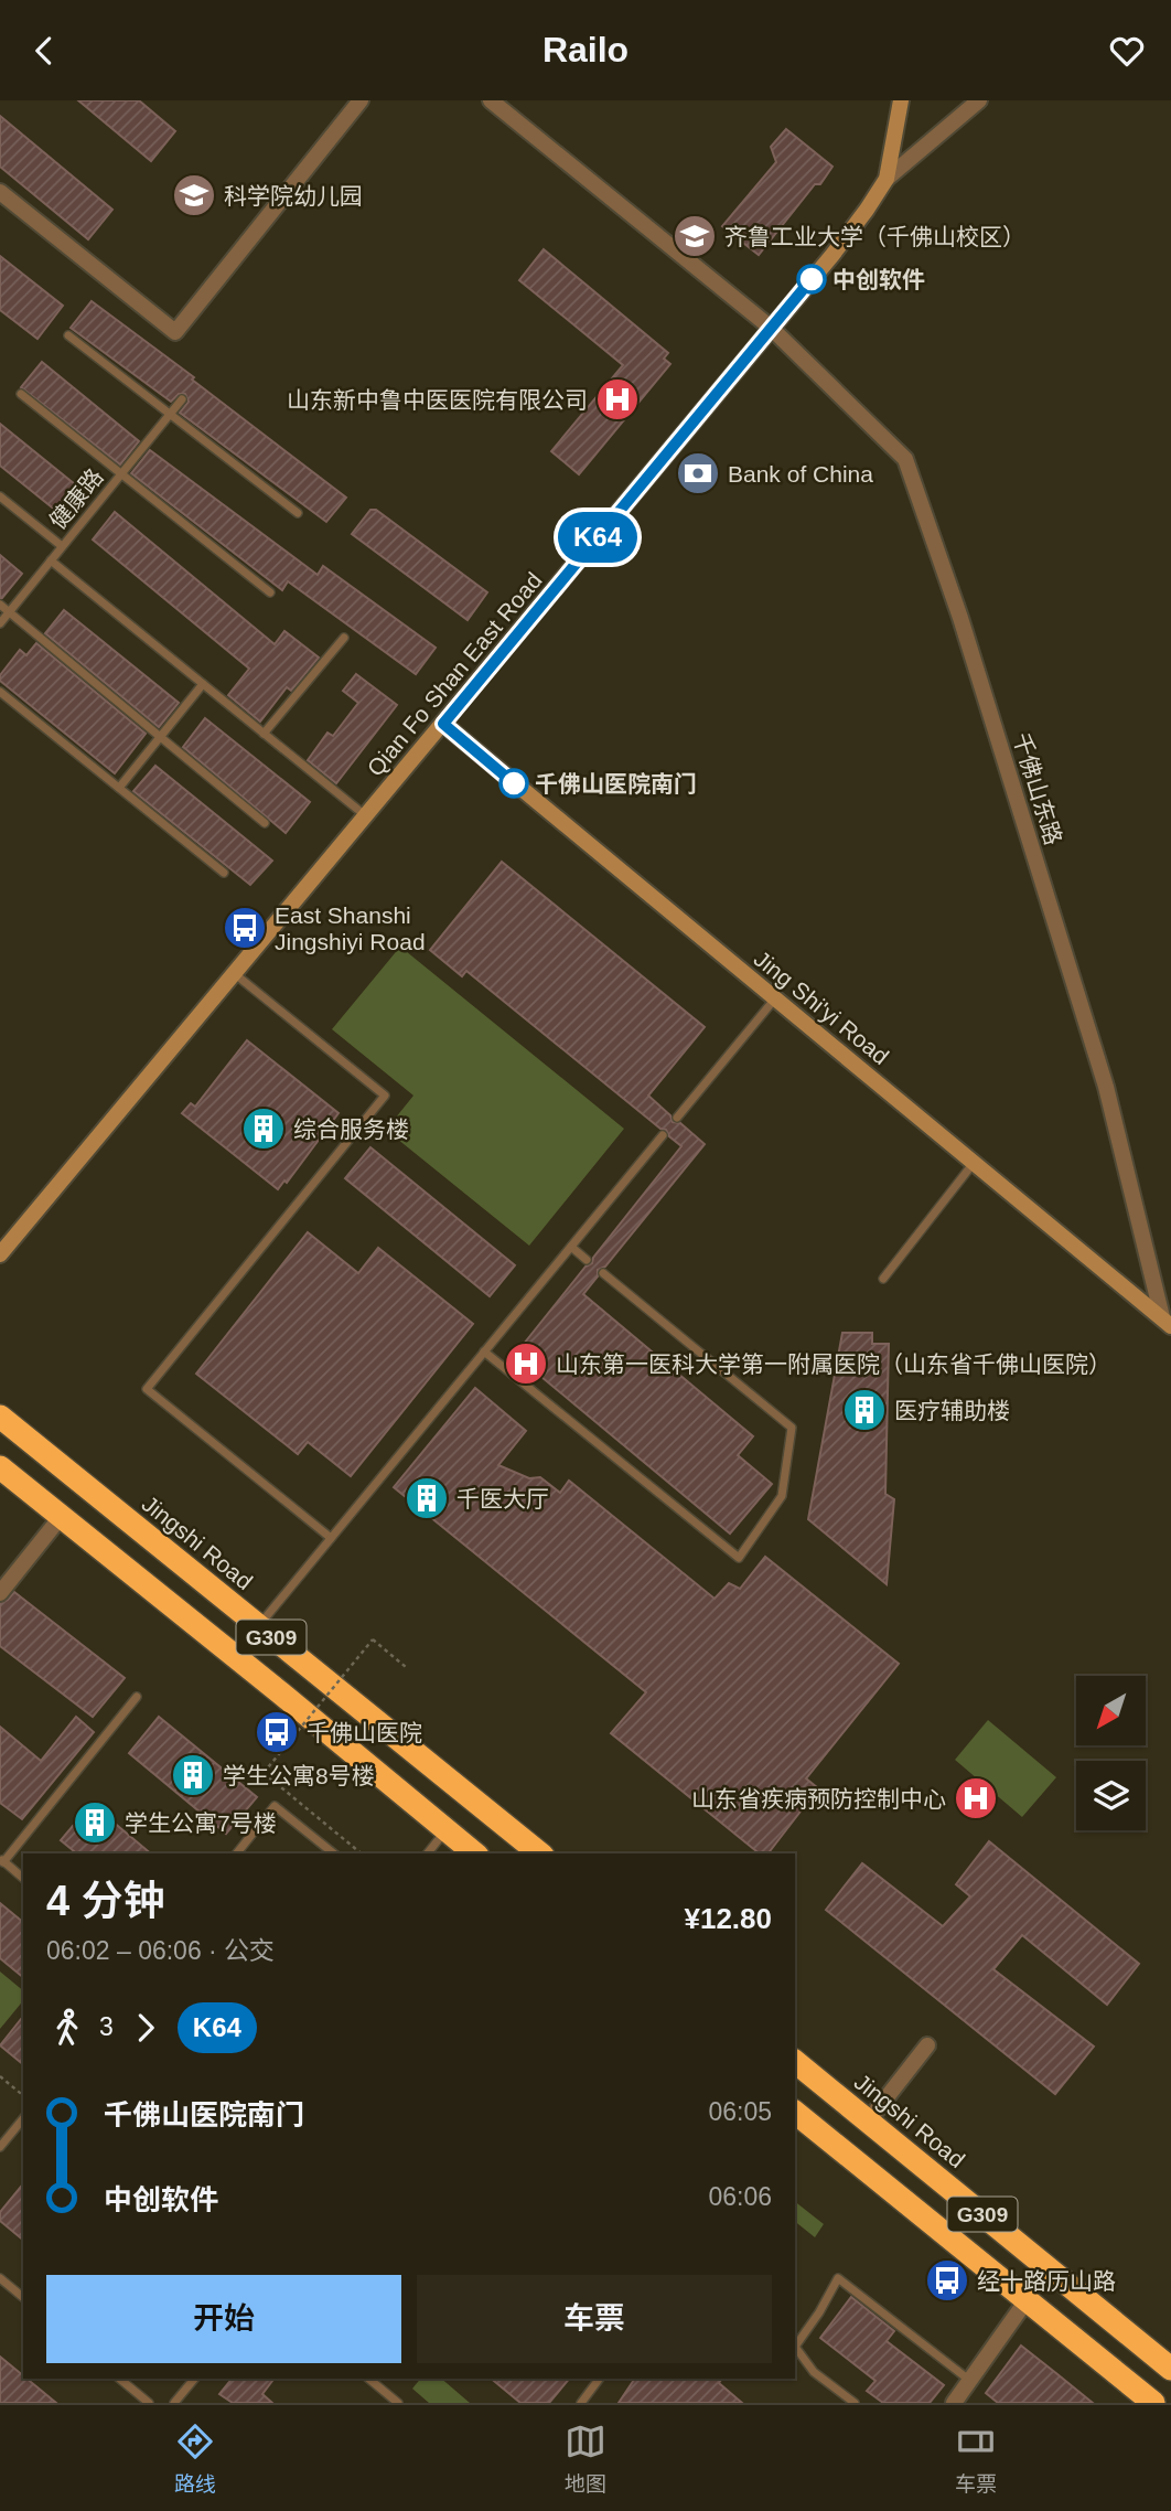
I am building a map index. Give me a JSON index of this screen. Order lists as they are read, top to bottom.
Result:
{
  "streets": {
    "highway": ["Jingshi Road", "G309"],
    "main road": ["Qian Fo Shan East Road", "Jing Shi'yi Road"],
    "street": ["千佛山东路"],
    "lane": ["健康路"]
  },
  "crossings": [
    ["Qian Fo Shan East Road", "千佛山东路"],
    ["Qian Fo Shan East Road", "Jing Shi'yi Road"],
    ["千佛山东路", "Jing Shi'yi Road"]
  ],
  "places": {
    "school or university": ["科学院幼儿园", "齐鲁工业大学（千佛山校区）"],
    "other": ["中创软件", "千佛山医院南门"],
    "hospital": ["山东新中鲁中医医院有限公司", "山东第一医科大学第一附属医院（山东省千佛山医院）", "山东省疾病预防控制中心"],
    "bank": ["Bank of China"],
    "bus stop": ["East Shanshi Jingshiyi Road", "千佛山医院", "经十路历山路"],
    "building": [
      "综合服务楼",
      "医疗辅助楼",
      "千医大厅",
      "学生公寓8号楼",
      "学生公寓7号楼"
    ]
  },
  "lines": ["bus line K64"],
  "north": "bottom left",
  "page": {
    "header": "Railo",
    "on_map": "K64",
    "heading": ["4 分钟", "06:02 – 06:06 · 公交", "¥12.80"],
    "legs": ["3", "K64"],
    "list": [
      {
        "name": "千佛山医院南门",
        "value": "06:05"
      },
      {
        "name": "中创软件",
        "value": "06:06"
      }
    ],
    "buttons": ["开始", "车票"],
    "tabs": ["路线", "地图", "车票"]
  }
}
